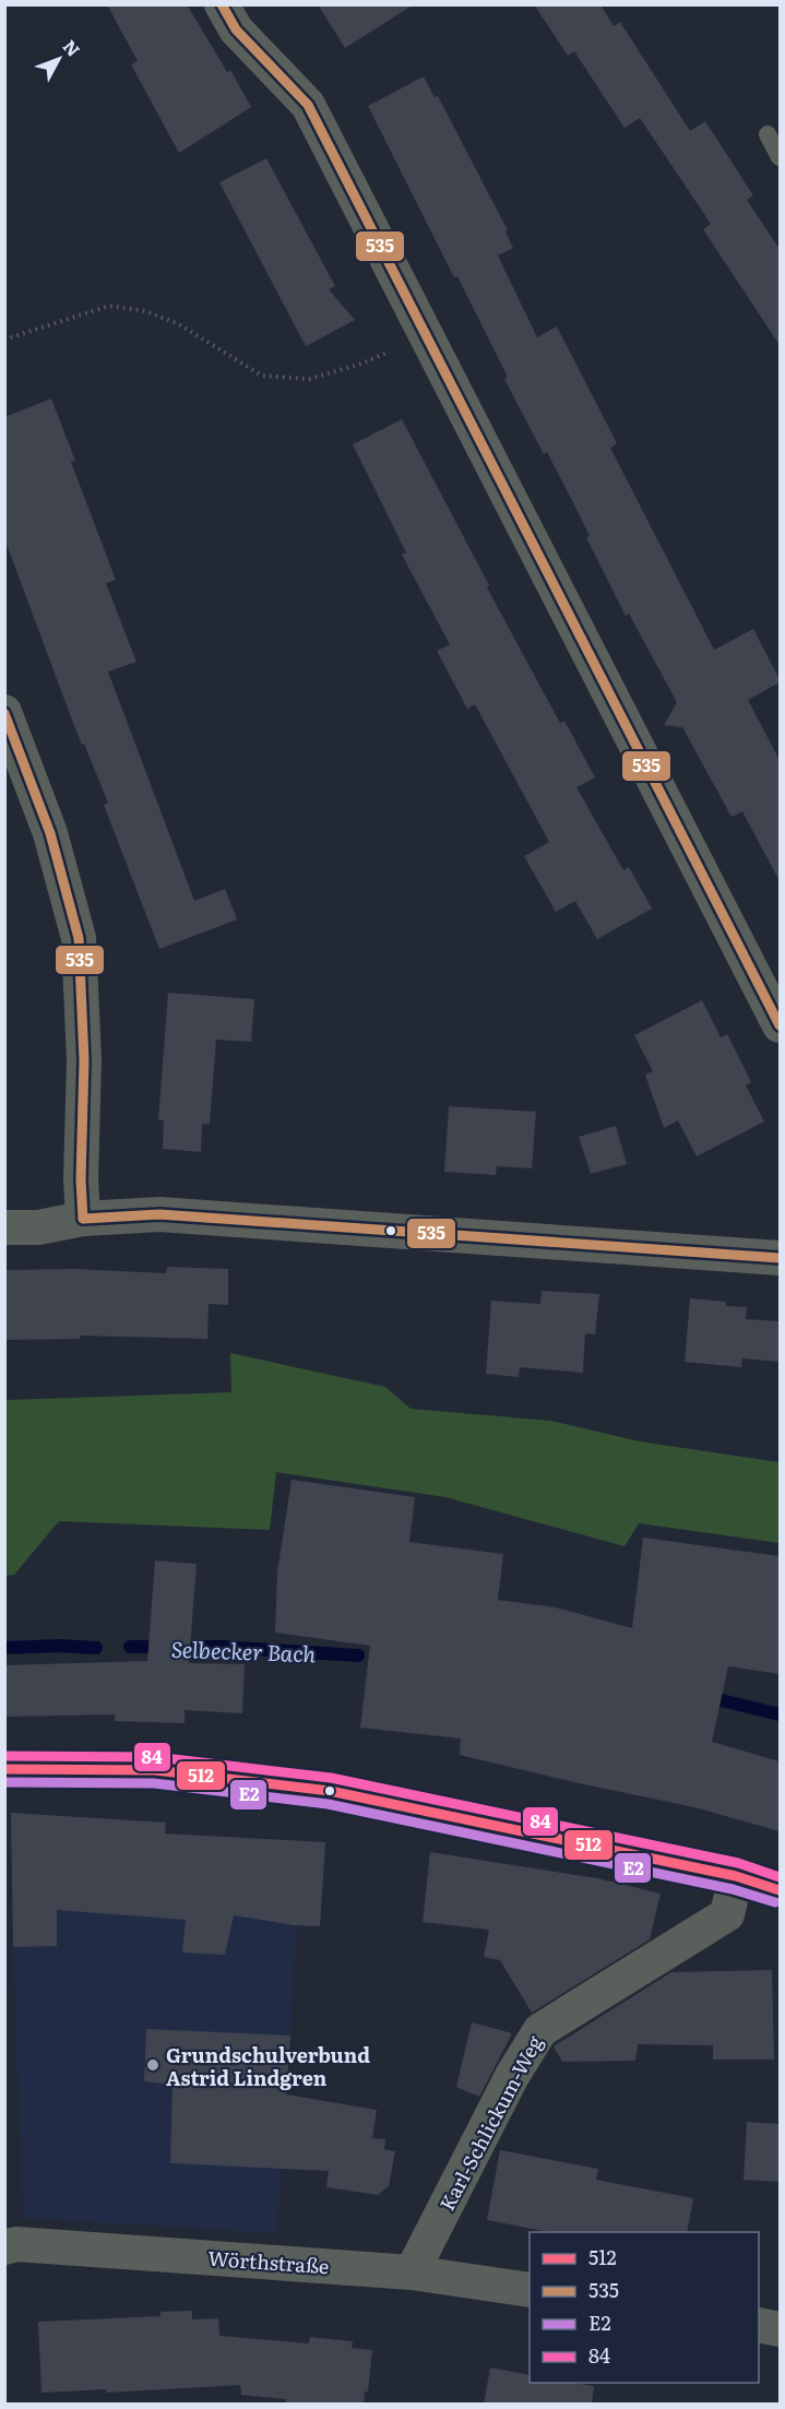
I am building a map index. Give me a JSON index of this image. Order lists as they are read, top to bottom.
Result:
{
  "streets": {
    "street": ["Karl-Schlickum-Weg", "Wörthstraße"]
  },
  "crossings": [
    ["Karl-Schlickum-Weg", "Wörthstraße"]
  ],
  "water": ["Selbecker Bach"],
  "places": ["Grundschulverbund Astrid Lindgren"],
  "lines": [
    "transit line 535",
    "transit line 84",
    "transit line 512",
    "transit line E2"
  ],
  "legend": [
    "512",
    "535",
    "E2",
    "84"
  ],
  "north": "top right"
}
